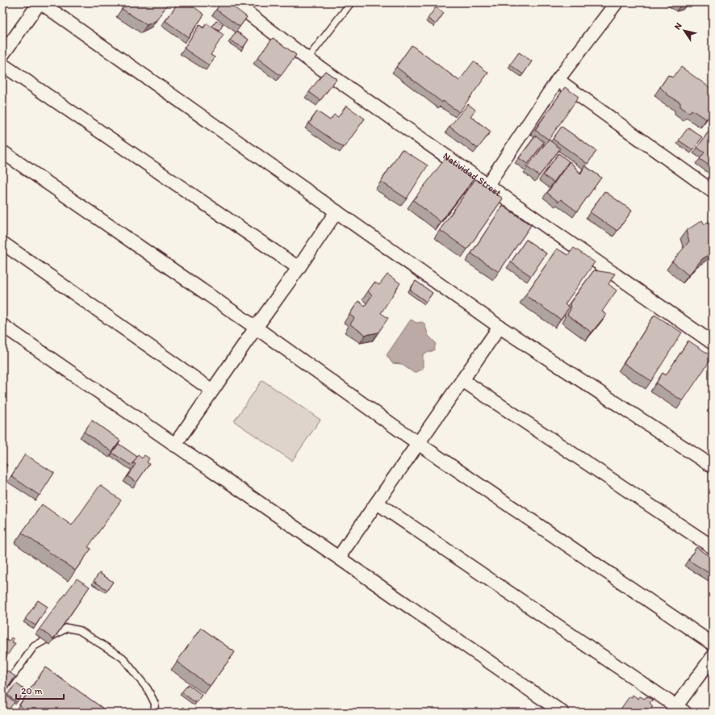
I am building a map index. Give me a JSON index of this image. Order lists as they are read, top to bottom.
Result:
{
  "streets": {
    "street": ["Natividad Street"]
  },
  "scale_bar": "20 m",
  "north": "top left"
}
